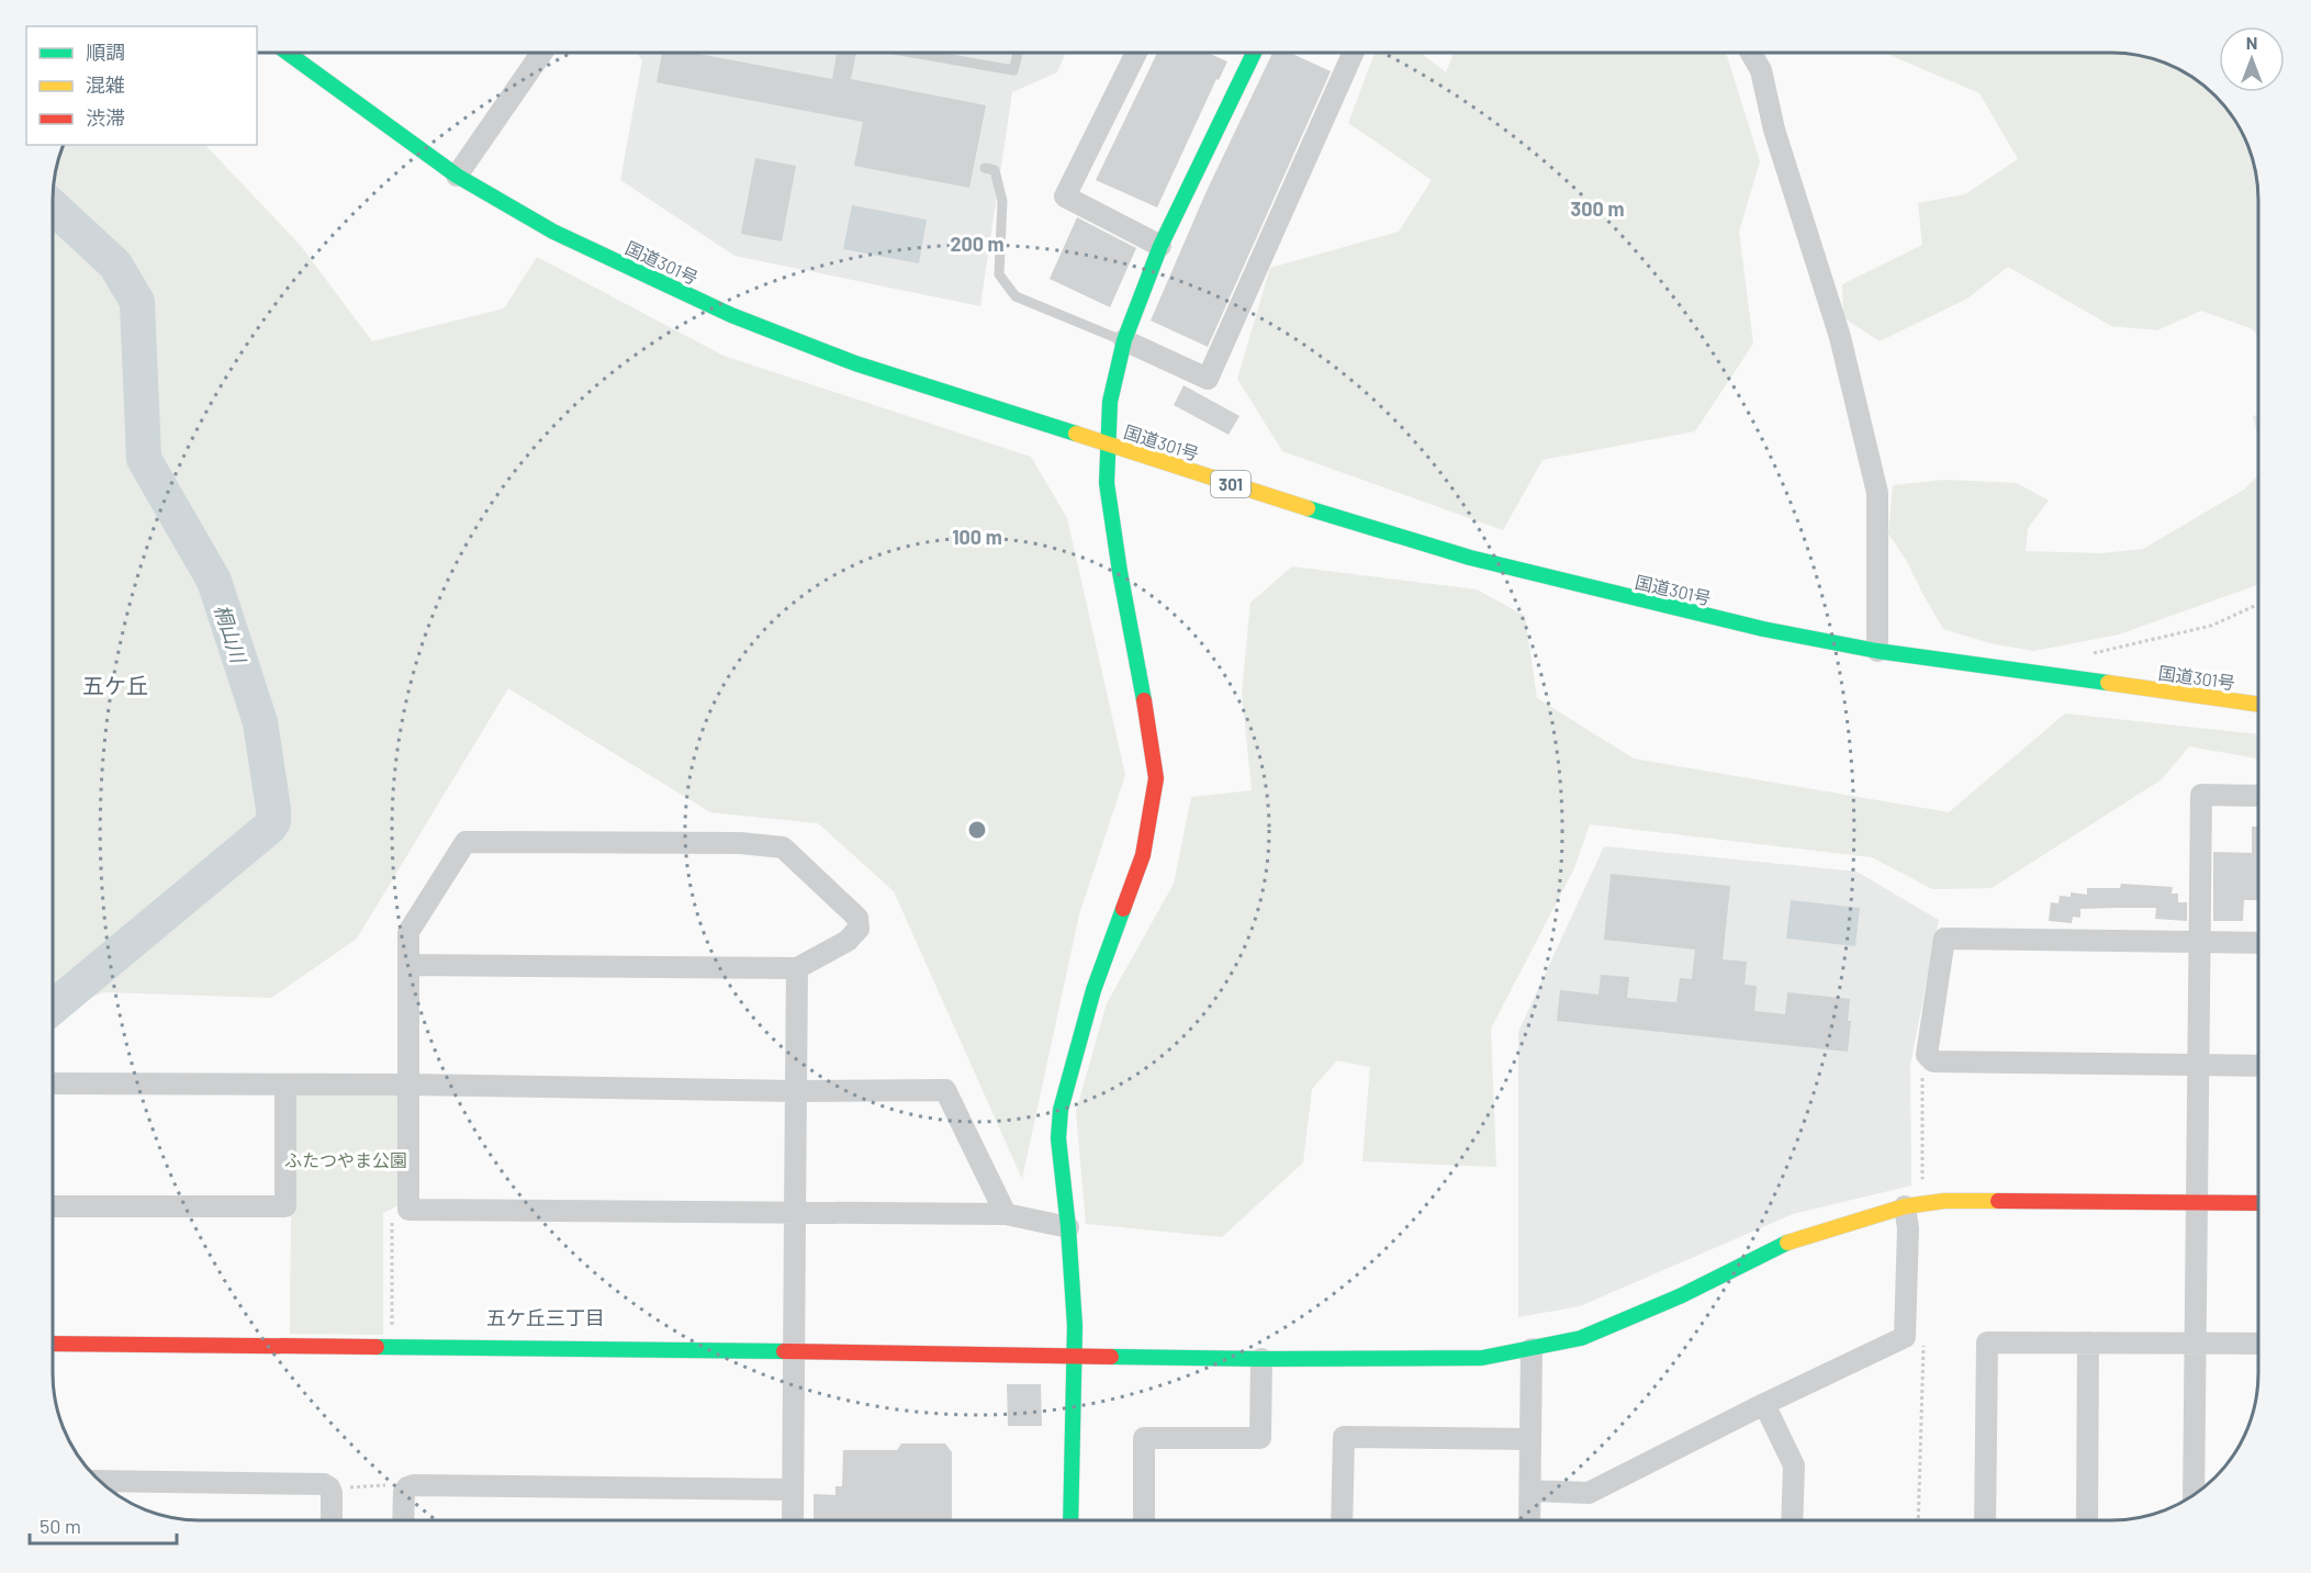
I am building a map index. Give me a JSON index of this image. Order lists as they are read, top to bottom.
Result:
{
  "streets": {
    "main road": ["国道301号", "301"]
  },
  "districts": ["五ケ丘", "五ケ丘三丁目"],
  "water": ["桐山川"],
  "parks": ["ふたつやま公園"],
  "legend": ["順調", "混雑", "渋滞"],
  "scale_bar": "50 m",
  "north": "top",
  "rings": ["300 m", "200 m", "100 m"]
}
